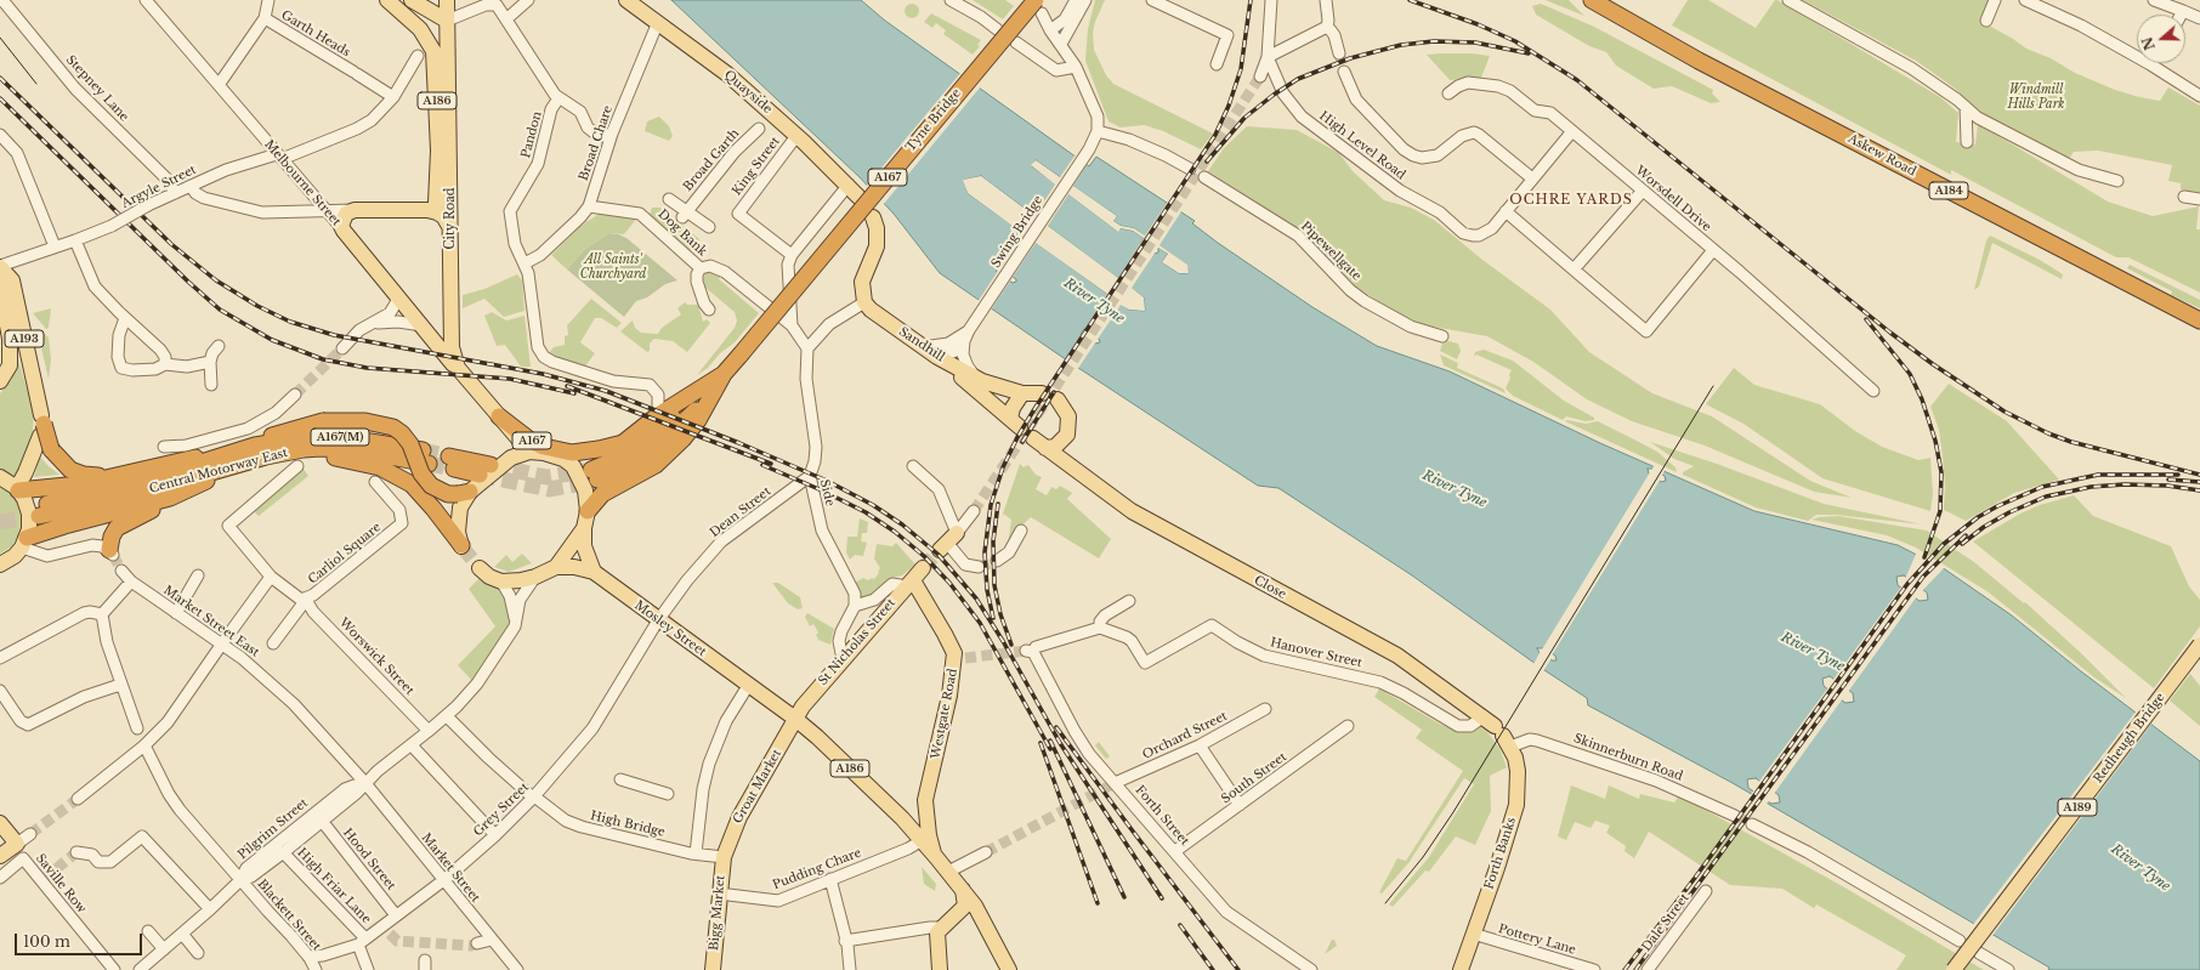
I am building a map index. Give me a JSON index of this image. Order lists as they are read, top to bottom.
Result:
{
  "streets": {
    "highway": [
      "Tyne Bridge",
      "Askew Road",
      "A167",
      "A184",
      "A167(M)",
      "Central Motorway East"
    ],
    "main road": [
      "Quayside",
      "A186",
      "Melbourne Street",
      "City Road",
      "A193",
      "Sandhill",
      "Close",
      "Mosley Street",
      "St Nicholas Street",
      "Westgate Road",
      "Redheugh Bridge",
      "Groat Market",
      "A189",
      "Forth Banks",
      "Bigg Market"
    ],
    "street": [
      "Garth Heads",
      "Stepney Lane",
      "Pandon",
      "Broad Chare",
      "High Level Road",
      "Broad Garth",
      "King Street",
      "Argyle Street",
      "Worsdell Drive",
      "Swing Bridge",
      "Dog Bank",
      "Pipewellgate",
      "Side",
      "Dean Street",
      "Carliol Square",
      "Market Street East",
      "Hanover Street",
      "Worswick Street",
      "Orchard Street",
      "Skinnerburn Road",
      "South Street",
      "Grey Street",
      "Forth Street",
      "High Bridge",
      "Pilgrim Street",
      "Hood Street",
      "Market Street",
      "Pudding Chare",
      "Saville Row",
      "High Friar Lane",
      "Blackett Street",
      "Dale Street",
      "Pottery Lane"
    ]
  },
  "crossings": [
    ["Garth Heads", "Argyle Street"],
    ["Stepney Lane", "Argyle Street"],
    ["Quayside", "Broad Chare"],
    ["Quayside", "King Street"],
    ["A186", "City Road"],
    ["A186", "Mosley Street"],
    ["A186", "St Nicholas Street"],
    ["A186", "Groat Market"],
    ["A186", "Pudding Chare"],
    ["Tyne Bridge", "A167"],
    ["Pandon", "Broad Chare"],
    ["Pandon", "A167"],
    ["Broad Chare", "Dog Bank"],
    ["A167", "City Road"],
    ["Melbourne Street", "Argyle Street"],
    ["Melbourne Street", "City Road"],
    ["Argyle Street", "A193"],
    ["A193", "A167(M)"],
    ["A167(M)", "Central Motorway East"],
    ["Side", "Dean Street"],
    ["Dean Street", "Mosley Street"],
    ["Dean Street", "Grey Street"],
    ["Carliol Square", "Worswick Street"],
    ["Close", "Hanover Street"],
    ["Close", "Skinnerburn Road"],
    ["Close", "Forth Banks"],
    ["Market Street East", "Pilgrim Street"],
    ["Market Street East", "Market Street"],
    ["Mosley Street", "Grey Street"],
    ["St Nicholas Street", "Westgate Road"],
    ["St Nicholas Street", "Groat Market"],
    ["Hanover Street", "Forth Street"],
    ["Worswick Street", "Pilgrim Street"],
    ["Orchard Street", "Forth Street"],
    ["Skinnerburn Road", "Forth Banks"],
    ["South Street", "Forth Street"],
    ["Groat Market", "High Bridge"],
    ["Groat Market", "Bigg Market"],
    ["Grey Street", "High Bridge"],
    ["Grey Street", "Hood Street"],
    ["Grey Street", "Market Street"],
    ["Grey Street", "High Friar Lane"],
    ["Grey Street", "Blackett Street"],
    ["High Bridge", "Pilgrim Street"],
    ["High Bridge", "Bigg Market"],
    ["Pilgrim Street", "Hood Street"],
    ["Pilgrim Street", "Market Street"],
    ["Pilgrim Street", "High Friar Lane"],
    ["Pilgrim Street", "Blackett Street"],
    ["Forth Banks", "Pottery Lane"],
    ["Pudding Chare", "Bigg Market"]
  ],
  "districts": ["OCHRE YARDS"],
  "water": ["River Tyne"],
  "parks": ["Windmill Hills Park", "All Saints' Churchyard"],
  "scale_bar": "100 m",
  "north": "left"
}
